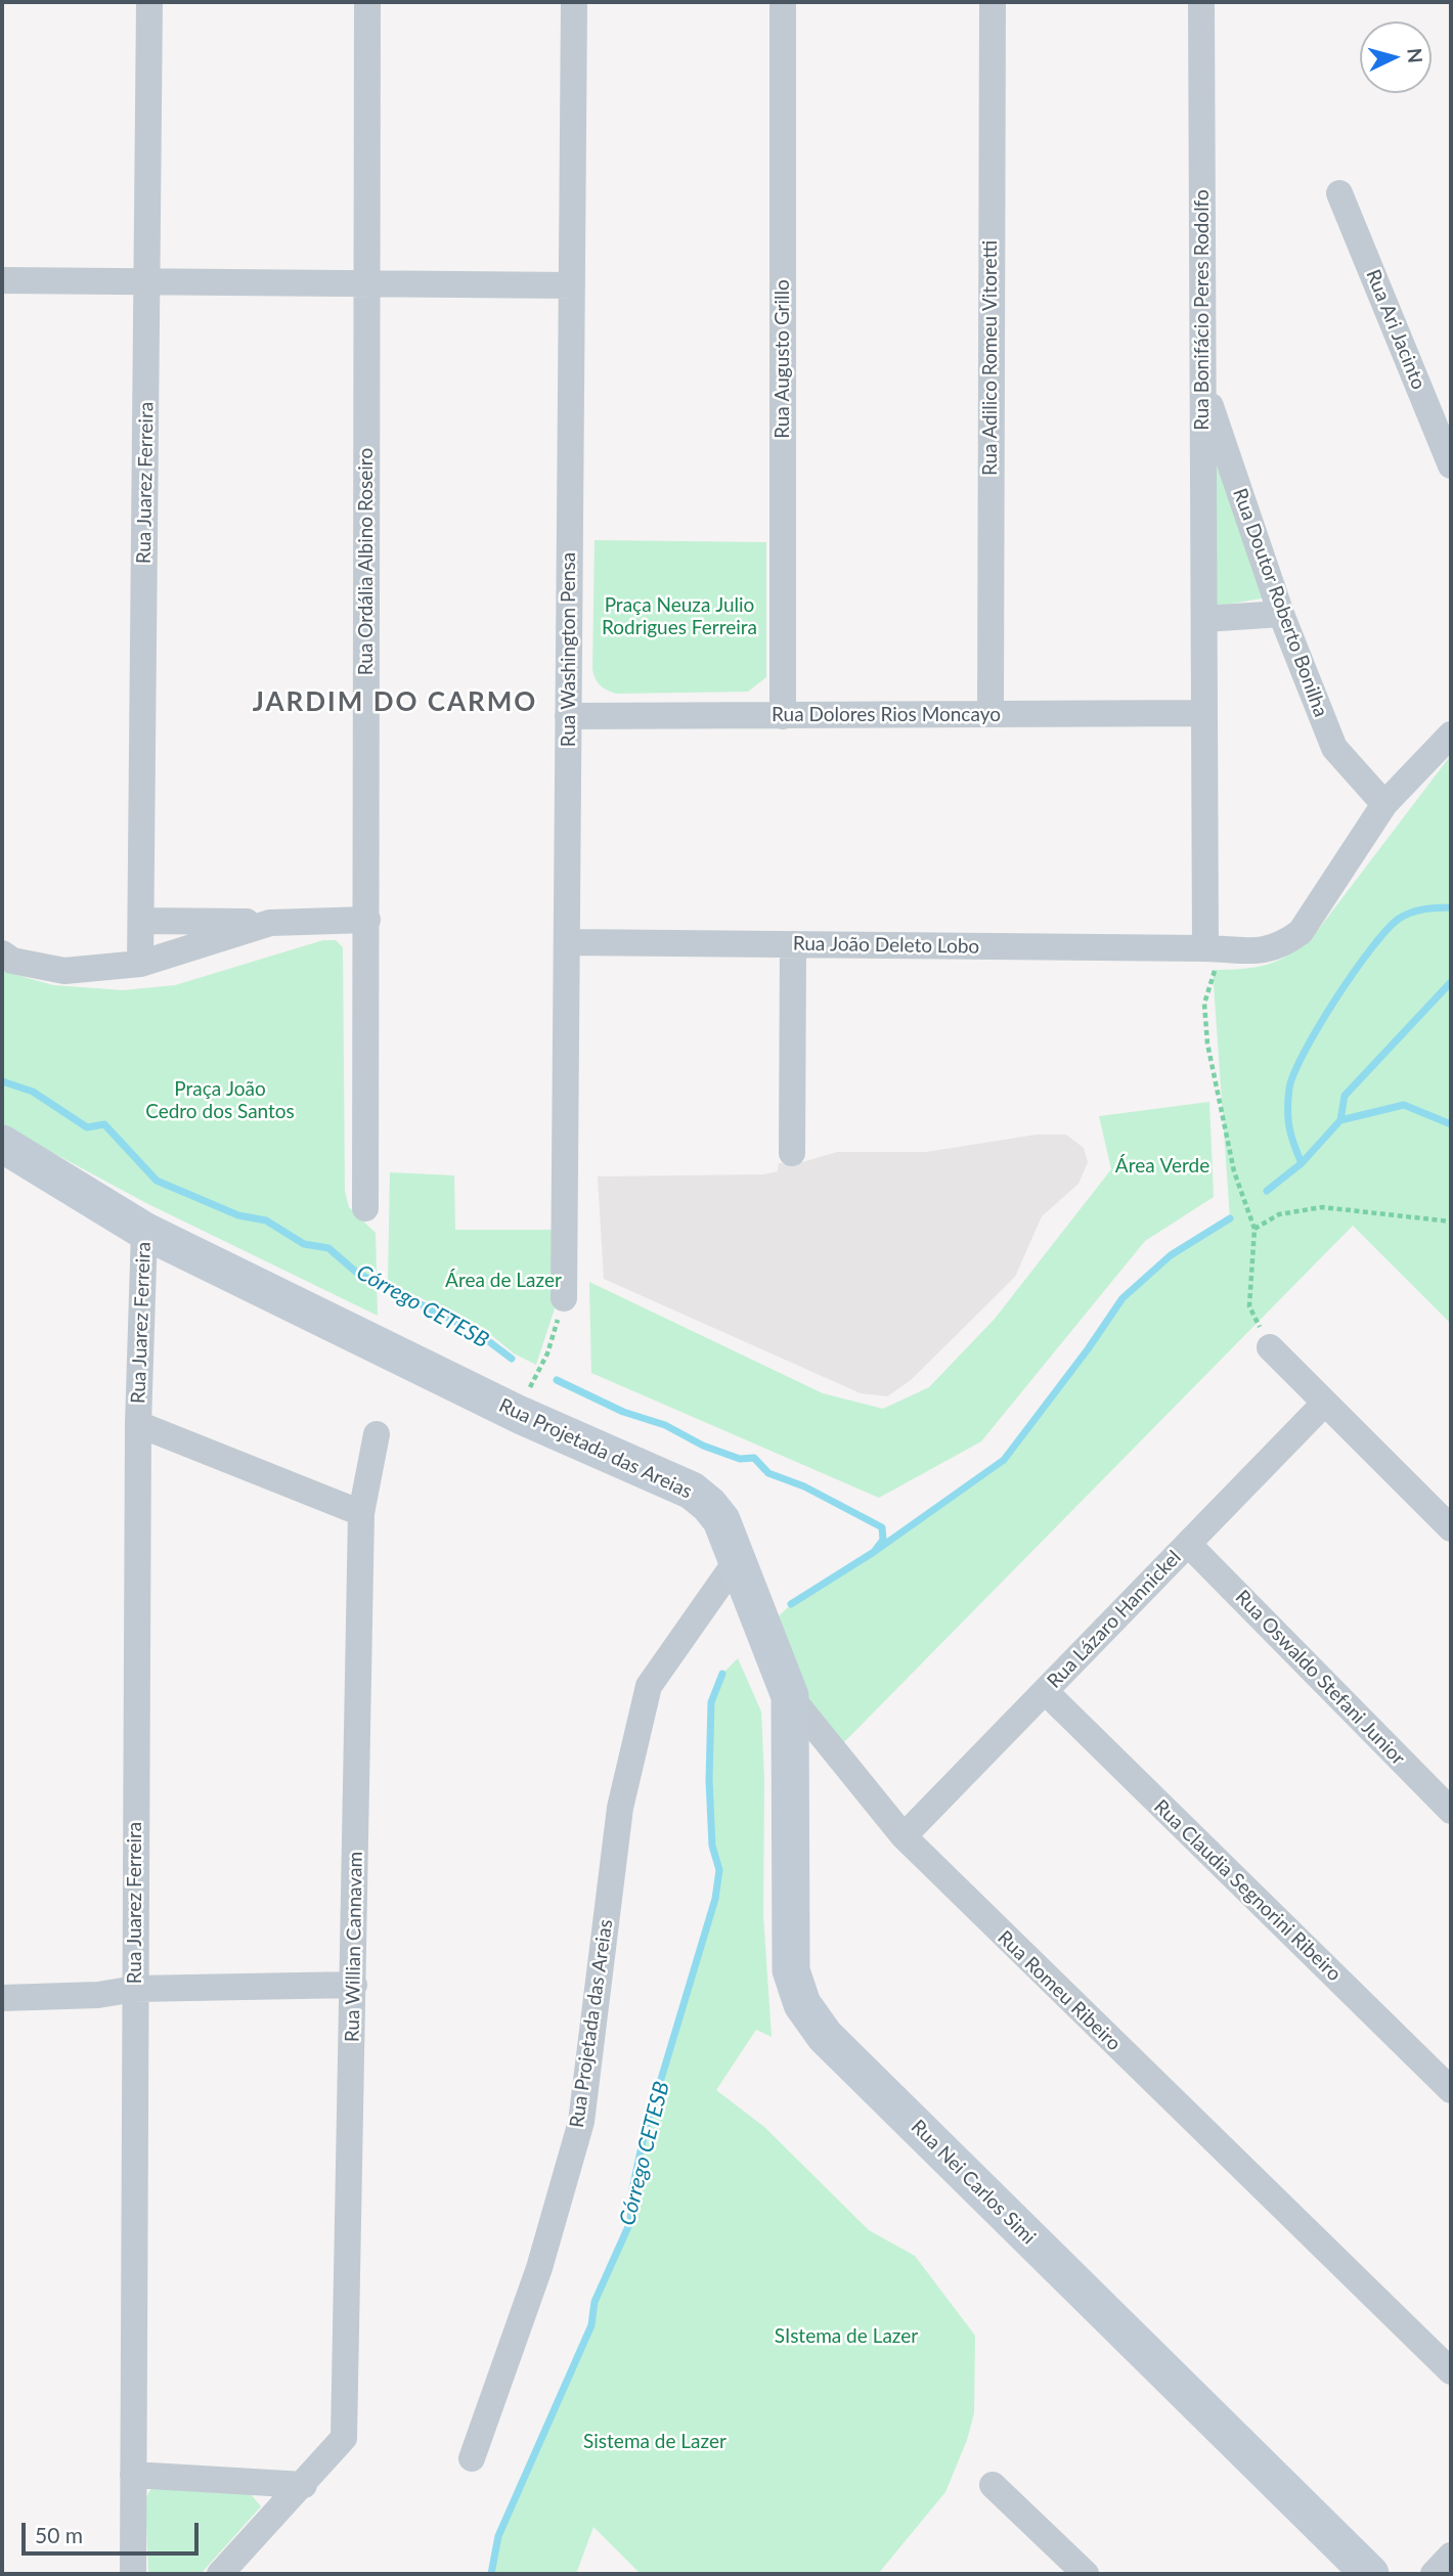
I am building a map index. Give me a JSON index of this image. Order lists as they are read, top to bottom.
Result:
{
  "streets": {
    "street": [
      "Rua Bonifácio Peres Rodolfo",
      "Rua Ari Jacinto",
      "Rua Adilico Romeu Vitoretti",
      "Rua Augusto Grillo",
      "Rua Juarez Ferreira",
      "Rua Ordália Albino Roseiro",
      "Rua Doutor Roberto Bonilha",
      "Rua Washington Pensa",
      "Rua Dolores Rios Moncayo",
      "Rua João Deleto Lobo",
      "Rua Projetada das Areias",
      "Rua Lázaro Hannickel",
      "Rua Oswaldo Stefani Junior",
      "Rua Claudia Segnorini Ribeiro",
      "Rua Willian Cannavam",
      "Rua Romeu Ribeiro",
      "Rua Nei Carlos Simi"
    ]
  },
  "crossings": [
    ["Rua Bonifácio Peres Rodolfo", "Rua Doutor Roberto Bonilha"],
    ["Rua Bonifácio Peres Rodolfo", "Rua Dolores Rios Moncayo"],
    ["Rua Bonifácio Peres Rodolfo", "Rua João Deleto Lobo"],
    ["Rua Adilico Romeu Vitoretti", "Rua Dolores Rios Moncayo"],
    ["Rua Augusto Grillo", "Rua Dolores Rios Moncayo"],
    ["Rua Juarez Ferreira", "Rua Projetada das Areias"],
    ["Rua Doutor Roberto Bonilha", "Rua João Deleto Lobo"],
    ["Rua Washington Pensa", "Rua Dolores Rios Moncayo"],
    ["Rua Washington Pensa", "Rua João Deleto Lobo"],
    ["Rua Projetada das Areias", "Rua Romeu Ribeiro"],
    ["Rua Lázaro Hannickel", "Rua Oswaldo Stefani Junior"],
    ["Rua Lázaro Hannickel", "Rua Claudia Segnorini Ribeiro"],
    ["Rua Lázaro Hannickel", "Rua Romeu Ribeiro"],
    ["Rua Romeu Ribeiro", "Rua Nei Carlos Simi"]
  ],
  "districts": ["JARDIM DO CARMO"],
  "water": ["Córrego CETESB"],
  "parks": [
    "Praça Neuza Julio Rodrigues Ferreira",
    "Praça João Cedro dos Santos",
    "Área Verde",
    "Área de Lazer",
    "SIstema de Lazer",
    "Sistema de Lazer"
  ],
  "scale_bar": "50 m",
  "north": "right"
}
